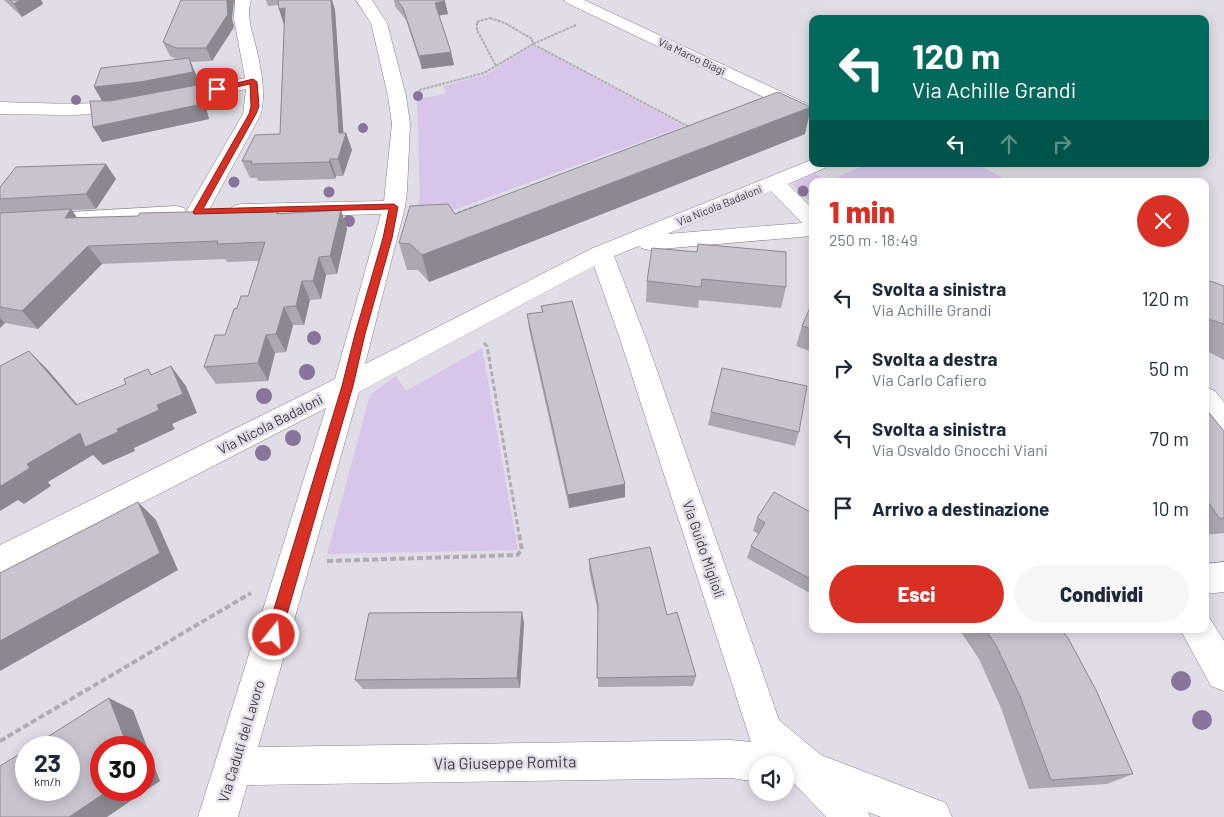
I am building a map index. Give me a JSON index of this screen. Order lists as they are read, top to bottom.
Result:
{
  "streets": {
    "street": [
      "Via Marco Biagi",
      "Via Nicola Badaloni",
      "Via Guido Miglioli",
      "Via Caduti del Lavoro",
      "Via Giuseppe Romita"
    ]
  },
  "crossings": [
    ["Via Nicola Badaloni", "Via Guido Miglioli"],
    ["Via Nicola Badaloni", "Via Caduti del Lavoro"],
    ["Via Caduti del Lavoro", "Via Giuseppe Romita"]
  ],
  "page": {
    "turn": ["120 m", "Via Achille Grandi"],
    "heading": ["1 min", "250 m · 18:49"],
    "list": [
      {
        "name": "Svolta a sinistra",
        "note": "Via Achille Grandi",
        "value": "120 m"
      },
      {
        "name": "Svolta a destra",
        "note": "Via Carlo Cafiero",
        "value": "50 m"
      },
      {
        "name": "Svolta a sinistra",
        "note": "Via Osvaldo Gnocchi Viani",
        "value": "70 m"
      },
      {
        "name": "Arrivo a destinazione",
        "value": "10 m"
      }
    ],
    "buttons": ["Esci", "Condividi"],
    "speed": "23 km/h",
    "limit": "30"
  }
}
